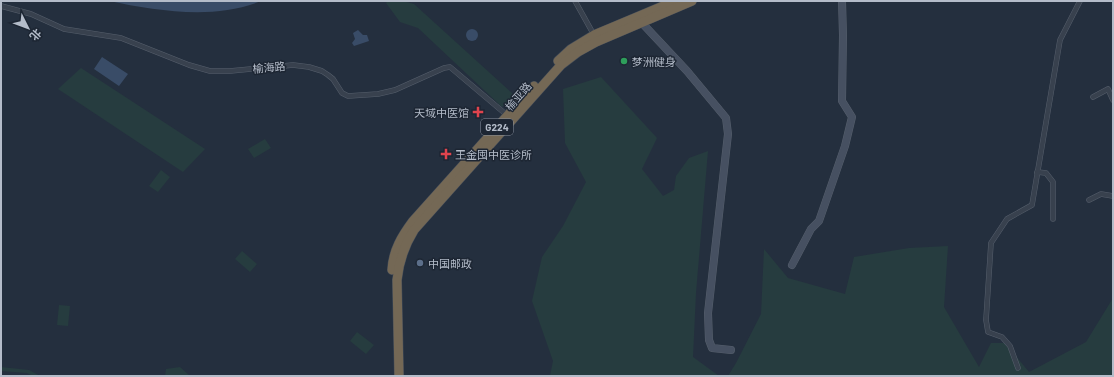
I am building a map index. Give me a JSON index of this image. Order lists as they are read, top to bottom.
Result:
{
  "streets": {
    "highway": ["榆亚路", "G224"],
    "street": ["榆海路"]
  },
  "crossings": [
    ["榆海路", "榆亚路"]
  ],
  "places": {
    "other": ["梦洲健身", "中国邮政"],
    "health": ["天域中医馆", "王金囤中医诊所"]
  },
  "north": "bottom right"
}
